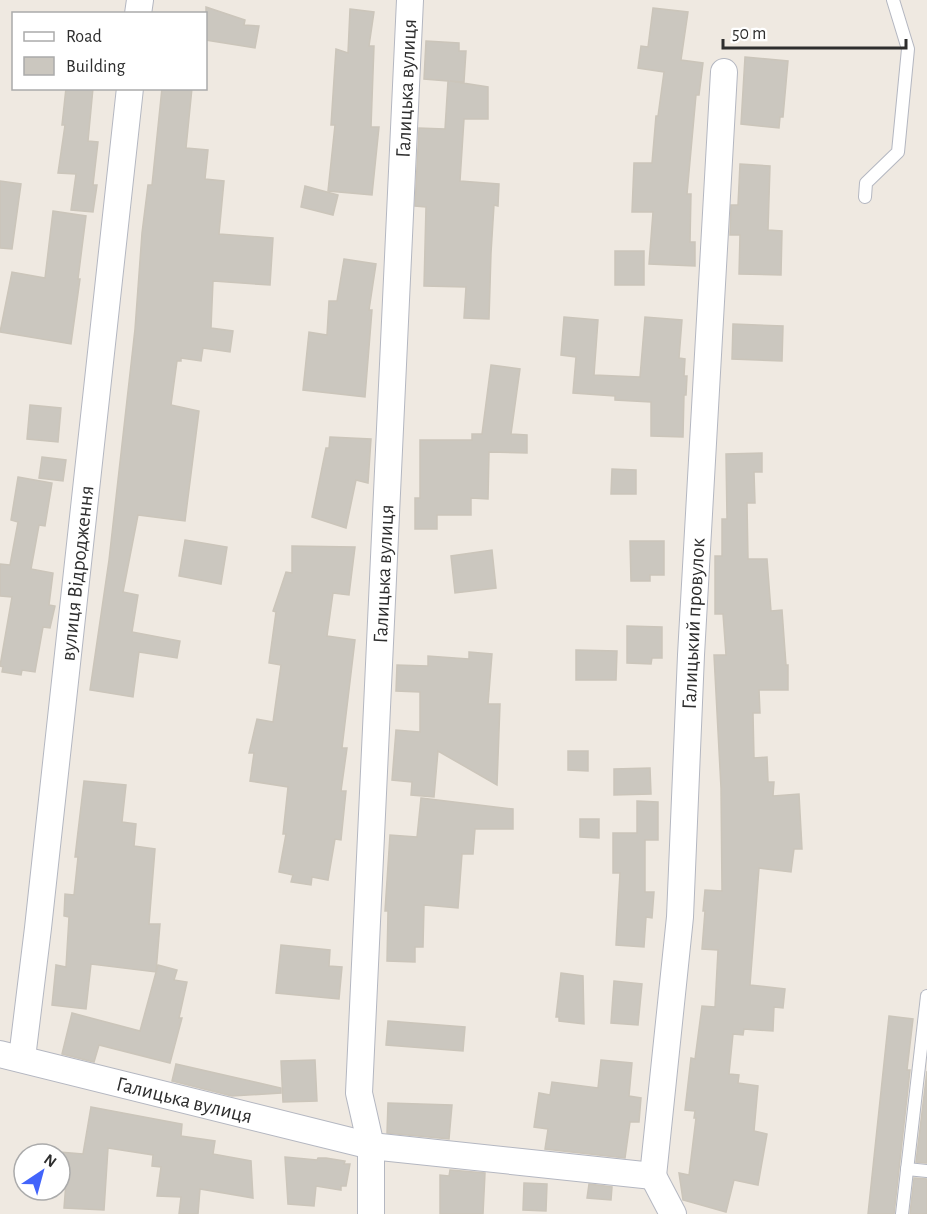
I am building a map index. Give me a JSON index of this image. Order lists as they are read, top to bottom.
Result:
{
  "streets": {
    "street": ["Галицька вулиця", "вулиця Відродження", "Галицький провулок"]
  },
  "crossings": [
    ["Галицька вулиця", "вулиця Відродження"],
    ["Галицька вулиця", "Галицький провулок"]
  ],
  "legend": ["Road", "Building"],
  "scale_bar": "50 m",
  "north": "top right"
}
